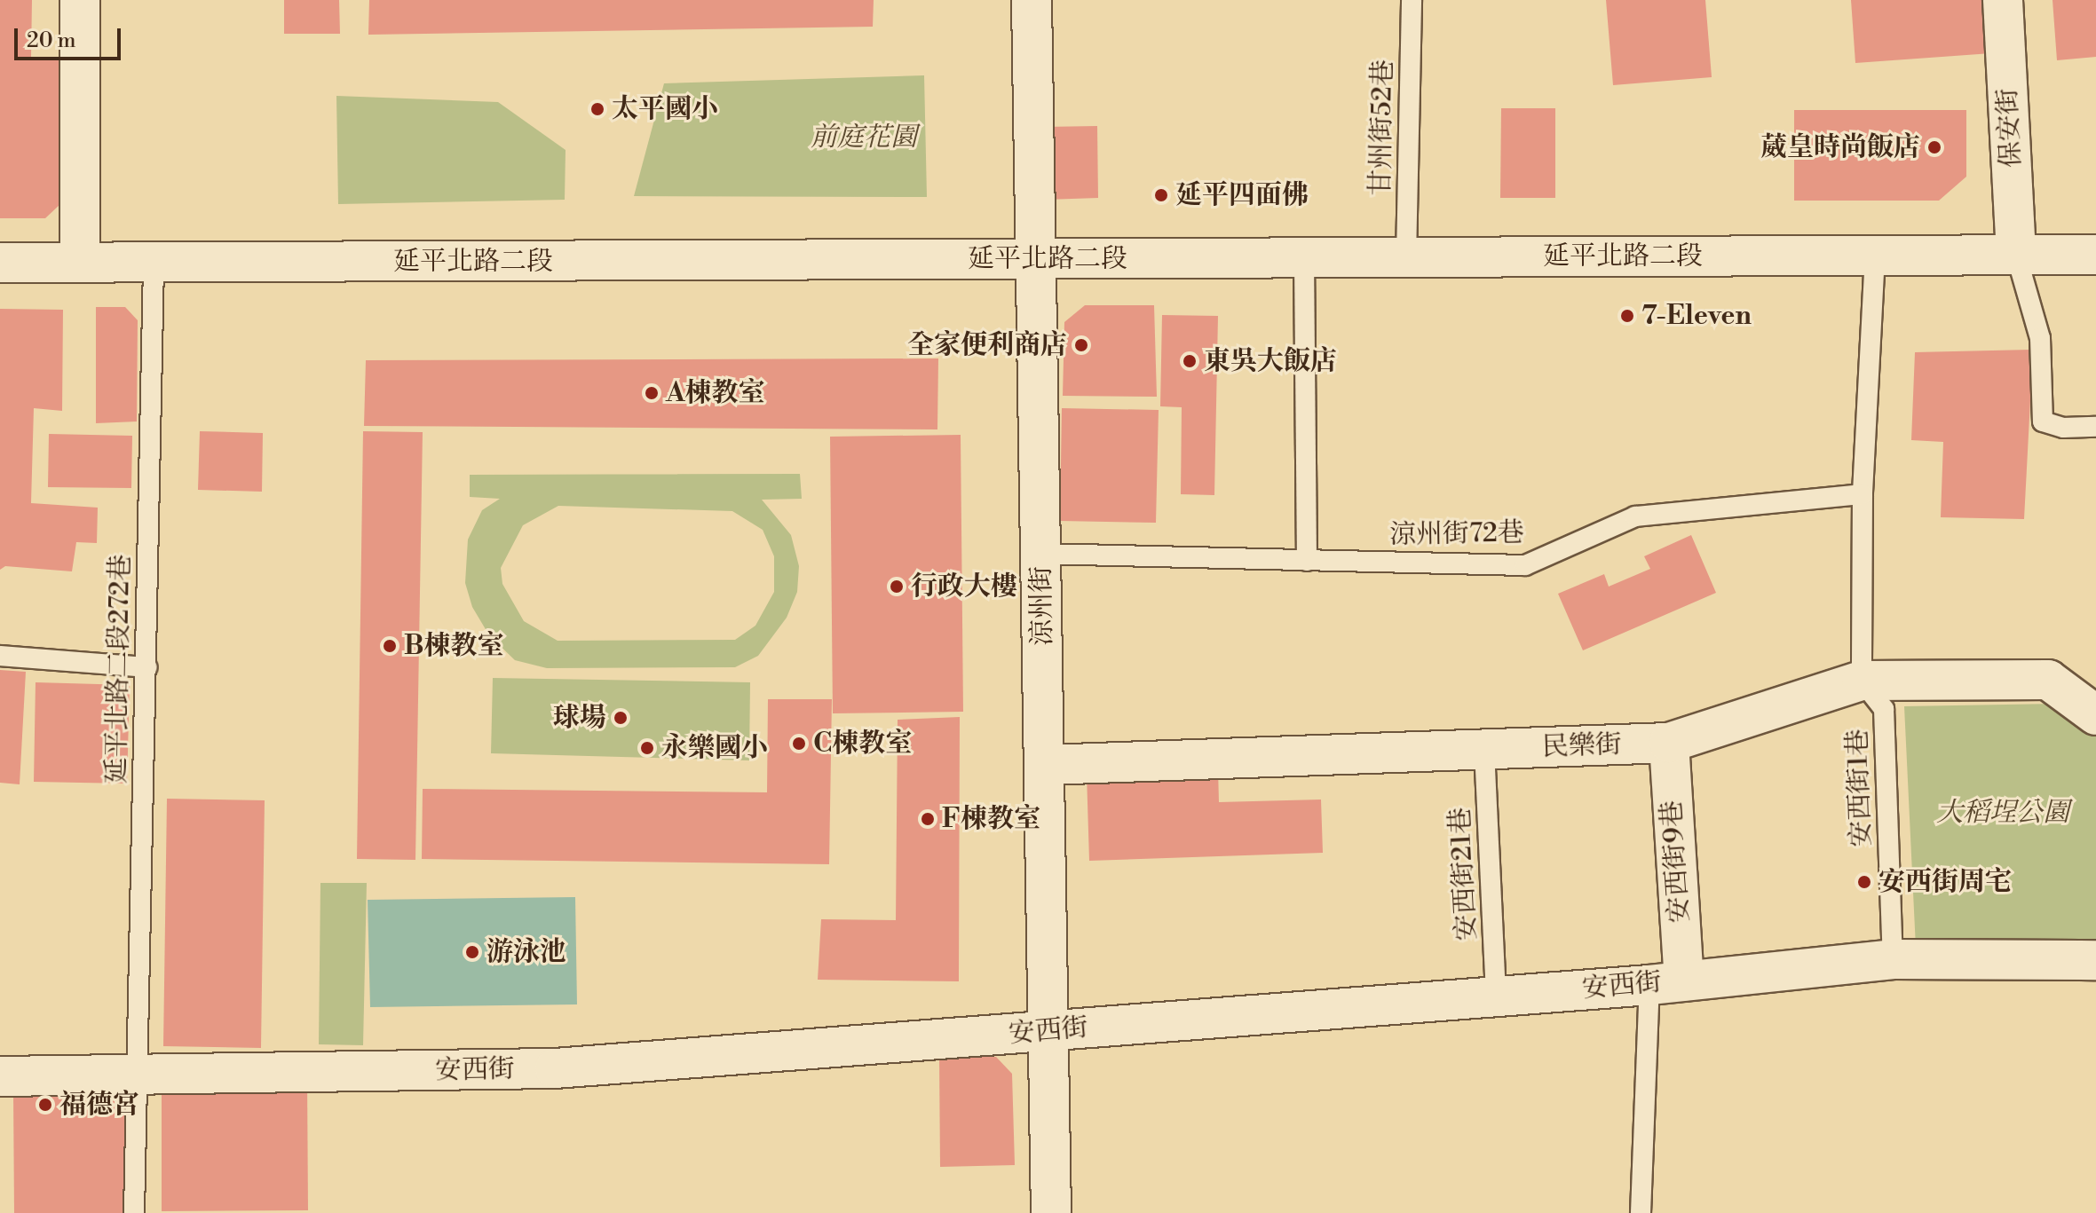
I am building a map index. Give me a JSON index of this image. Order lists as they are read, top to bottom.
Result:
{
  "streets": {
    "street": [
      "保安街",
      "延平北路二段",
      "涼州街",
      "民樂街",
      "安西街9巷",
      "安西街"
    ],
    "lane": [
      "甘州街52巷",
      "涼州街72巷",
      "延平北路二段272巷",
      "安西街1巷",
      "安西街21巷"
    ]
  },
  "crossings": [
    ["甘州街52巷", "延平北路二段"],
    ["保安街", "延平北路二段"],
    ["延平北路二段", "涼州街"],
    ["延平北路二段", "延平北路二段272巷"],
    ["涼州街72巷", "涼州街"],
    ["涼州街", "民樂街"],
    ["涼州街", "安西街"],
    ["延平北路二段272巷", "安西街"],
    ["民樂街", "安西街1巷"],
    ["民樂街", "安西街9巷"],
    ["民樂街", "安西街21巷"],
    ["安西街1巷", "安西街"],
    ["安西街9巷", "安西街"],
    ["安西街21巷", "安西街"]
  ],
  "parks": ["前庭花園", "大稻埕公園"],
  "places": [
    "太平國小",
    "葳皇時尚飯店",
    "延平四面佛",
    "7-Eleven",
    "全家便利商店",
    "東吳大飯店",
    "A棟教室",
    "行政大樓",
    "B棟教室",
    "球場",
    "C棟教室",
    "永樂國小",
    "F棟教室",
    "安西街周宅",
    "游泳池",
    "福德宮"
  ],
  "scale_bar": "20 m"
}
